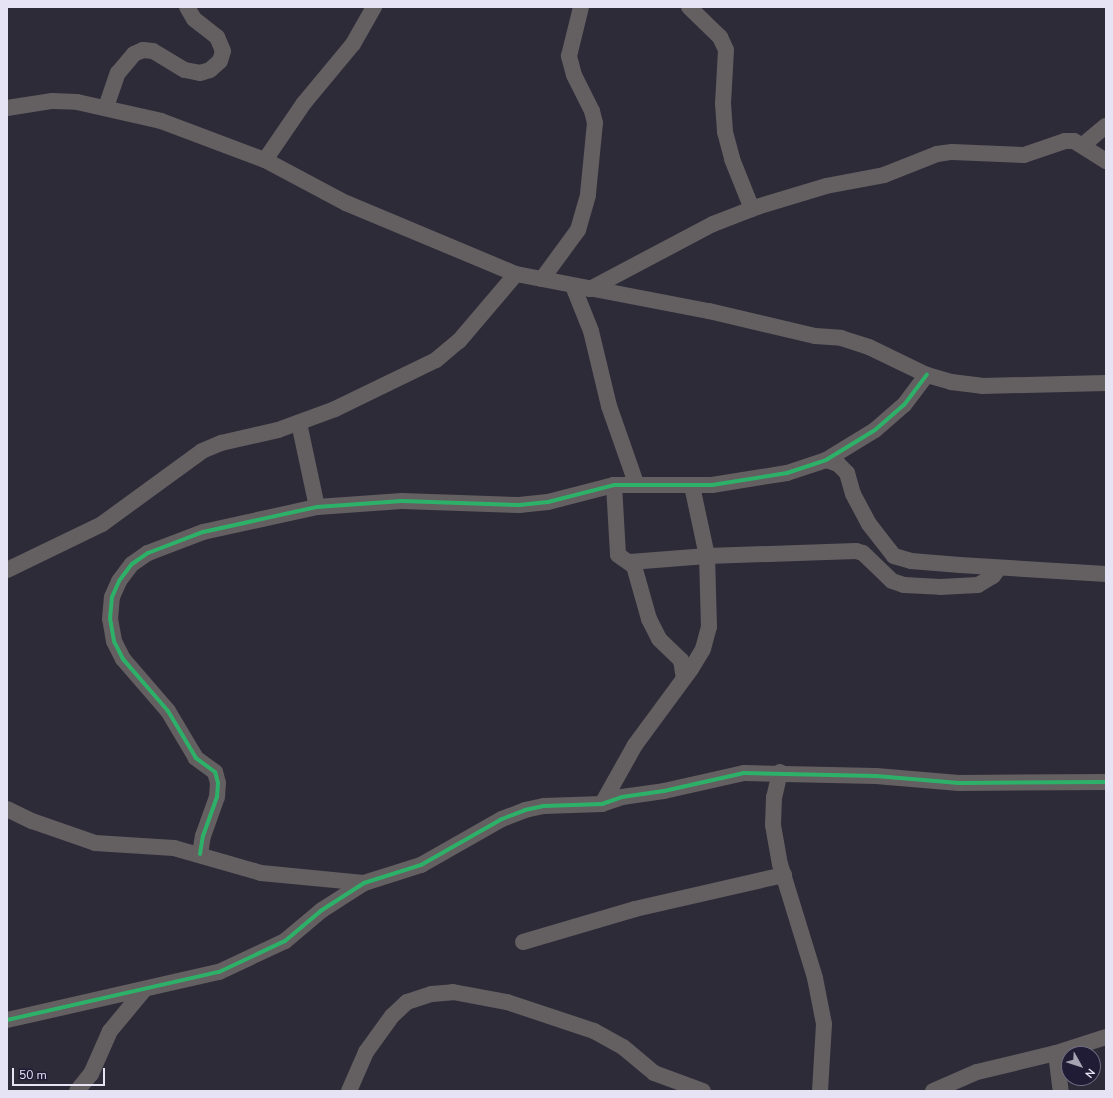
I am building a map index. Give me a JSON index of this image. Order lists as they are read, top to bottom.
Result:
{
  "scale_bar": "50 m",
  "north": "bottom right"
}
